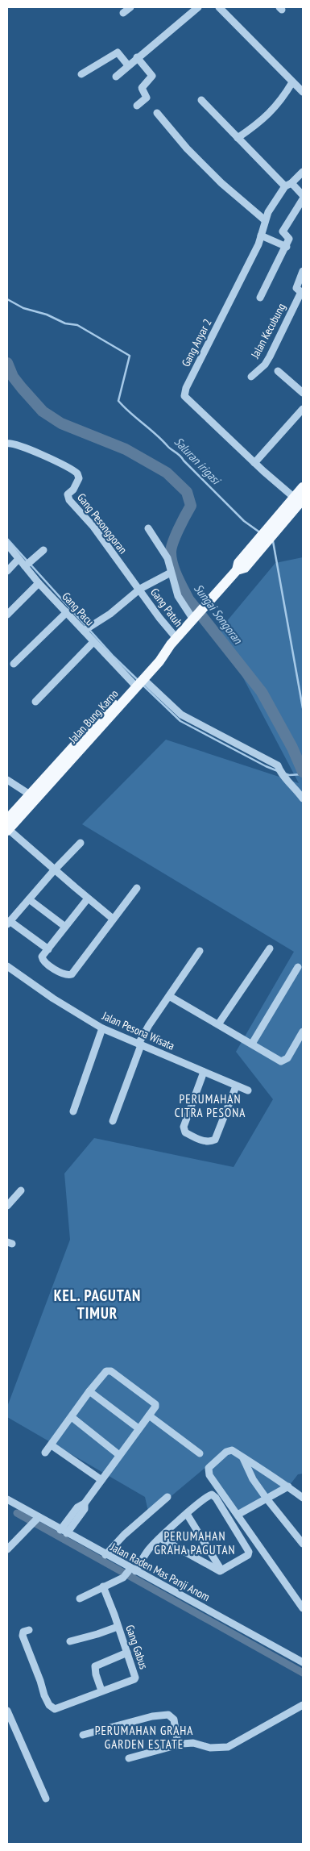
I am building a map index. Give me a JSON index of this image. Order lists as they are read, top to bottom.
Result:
{
  "streets": {
    "main road": ["Jalan Bung Karno"],
    "street": [
      "Jalan Kecubung",
      "Gang Anyar 2",
      "Gang Pesonggoran",
      "Gang Patuh",
      "Gang Pacu",
      "Jalan Pesona Wisata",
      "Jalan Raden Mas Panji Anom",
      "Gang Gabus"
    ]
  },
  "crossings": [
    ["Gang Pesonggoran", "Gang Patuh"],
    ["Gang Patuh", "Jalan Bung Karno"],
    ["Gang Pacu", "Jalan Bung Karno"]
  ],
  "districts": [
    "PERUMAHAN CITRA PESONA",
    "KEL. PAGUTAN TIMUR",
    "PERUMAHAN GRAHA PAGUTAN",
    "PERUMAHAN GRAHA GARDEN ESTATE"
  ],
  "water": ["Saluran irigasi", "Sungai Songoran"]
}
